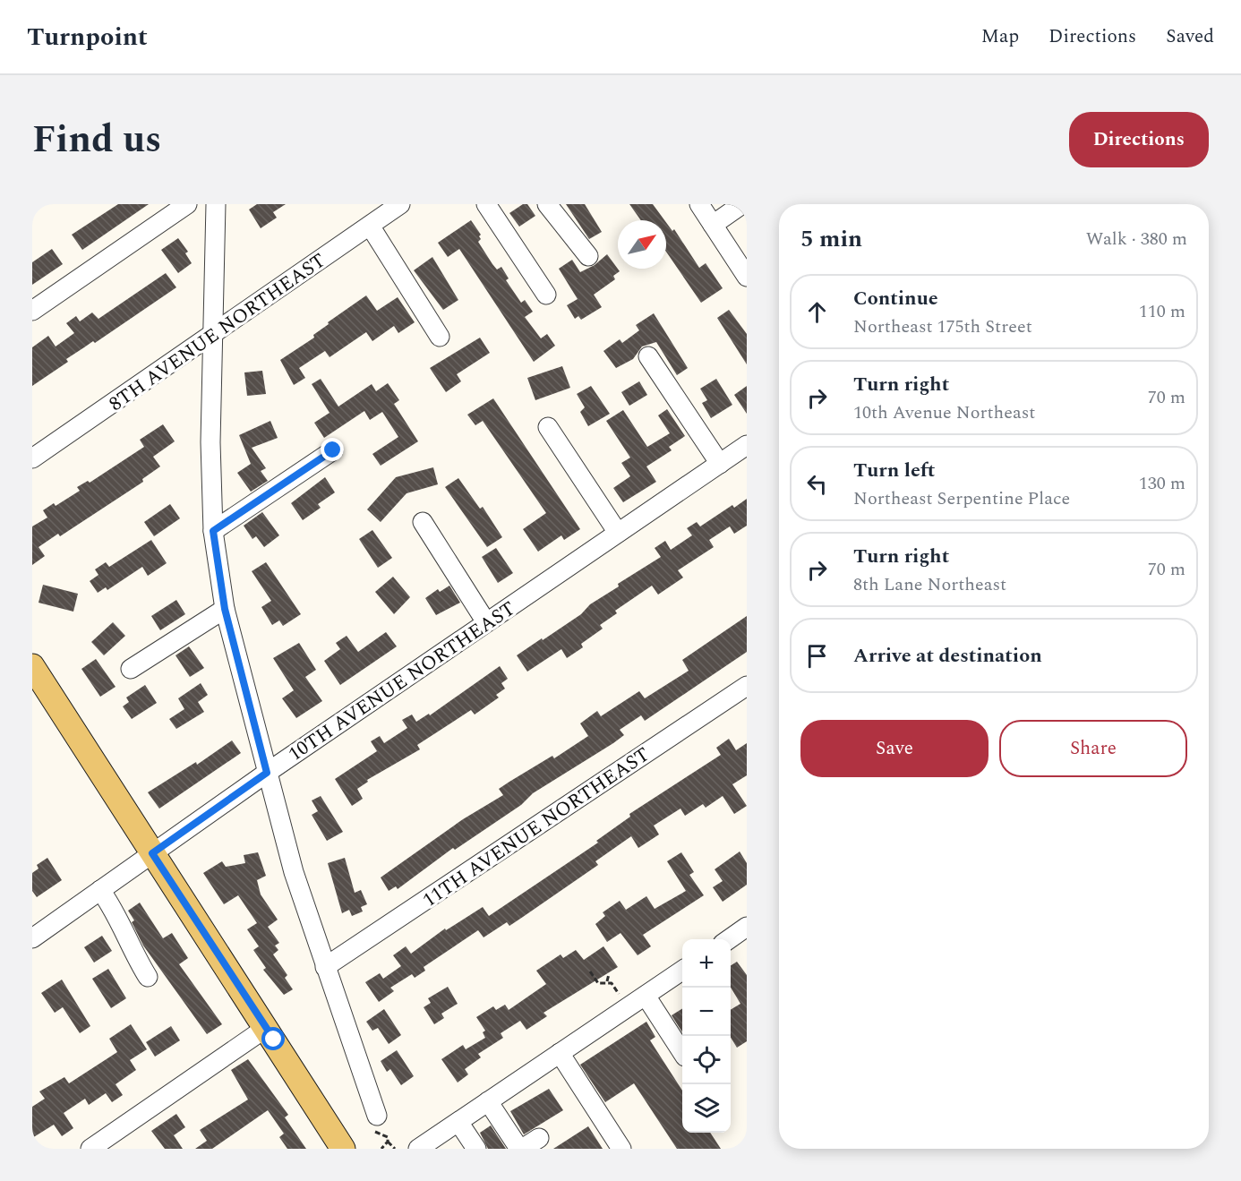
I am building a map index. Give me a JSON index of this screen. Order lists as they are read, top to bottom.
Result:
{
  "streets": {
    "street": ["8TH AVENUE NORTHEAST", "10TH AVENUE NORTHEAST", "11TH AVENUE NORTHEAST"]
  },
  "north": "top right",
  "page": {
    "header": "Turnpoint",
    "nav": ["Map", "Directions", "Saved"],
    "title": "Find us",
    "buttons": [
      "Directions",
      ["Save", "Share"]
    ],
    "heading": ["5 min", "Walk · 380 m"],
    "list": [
      ["Continue", "Northeast 175th Street", "110 m"],
      ["Turn right", "10th Avenue Northeast", "70 m"],
      ["Turn left", "Northeast Serpentine Place", "130 m"],
      ["Turn right", "8th Lane Northeast", "70 m"],
      "Arrive at destination"
    ],
    "map_buttons": ["+", "−"]
  }
}
